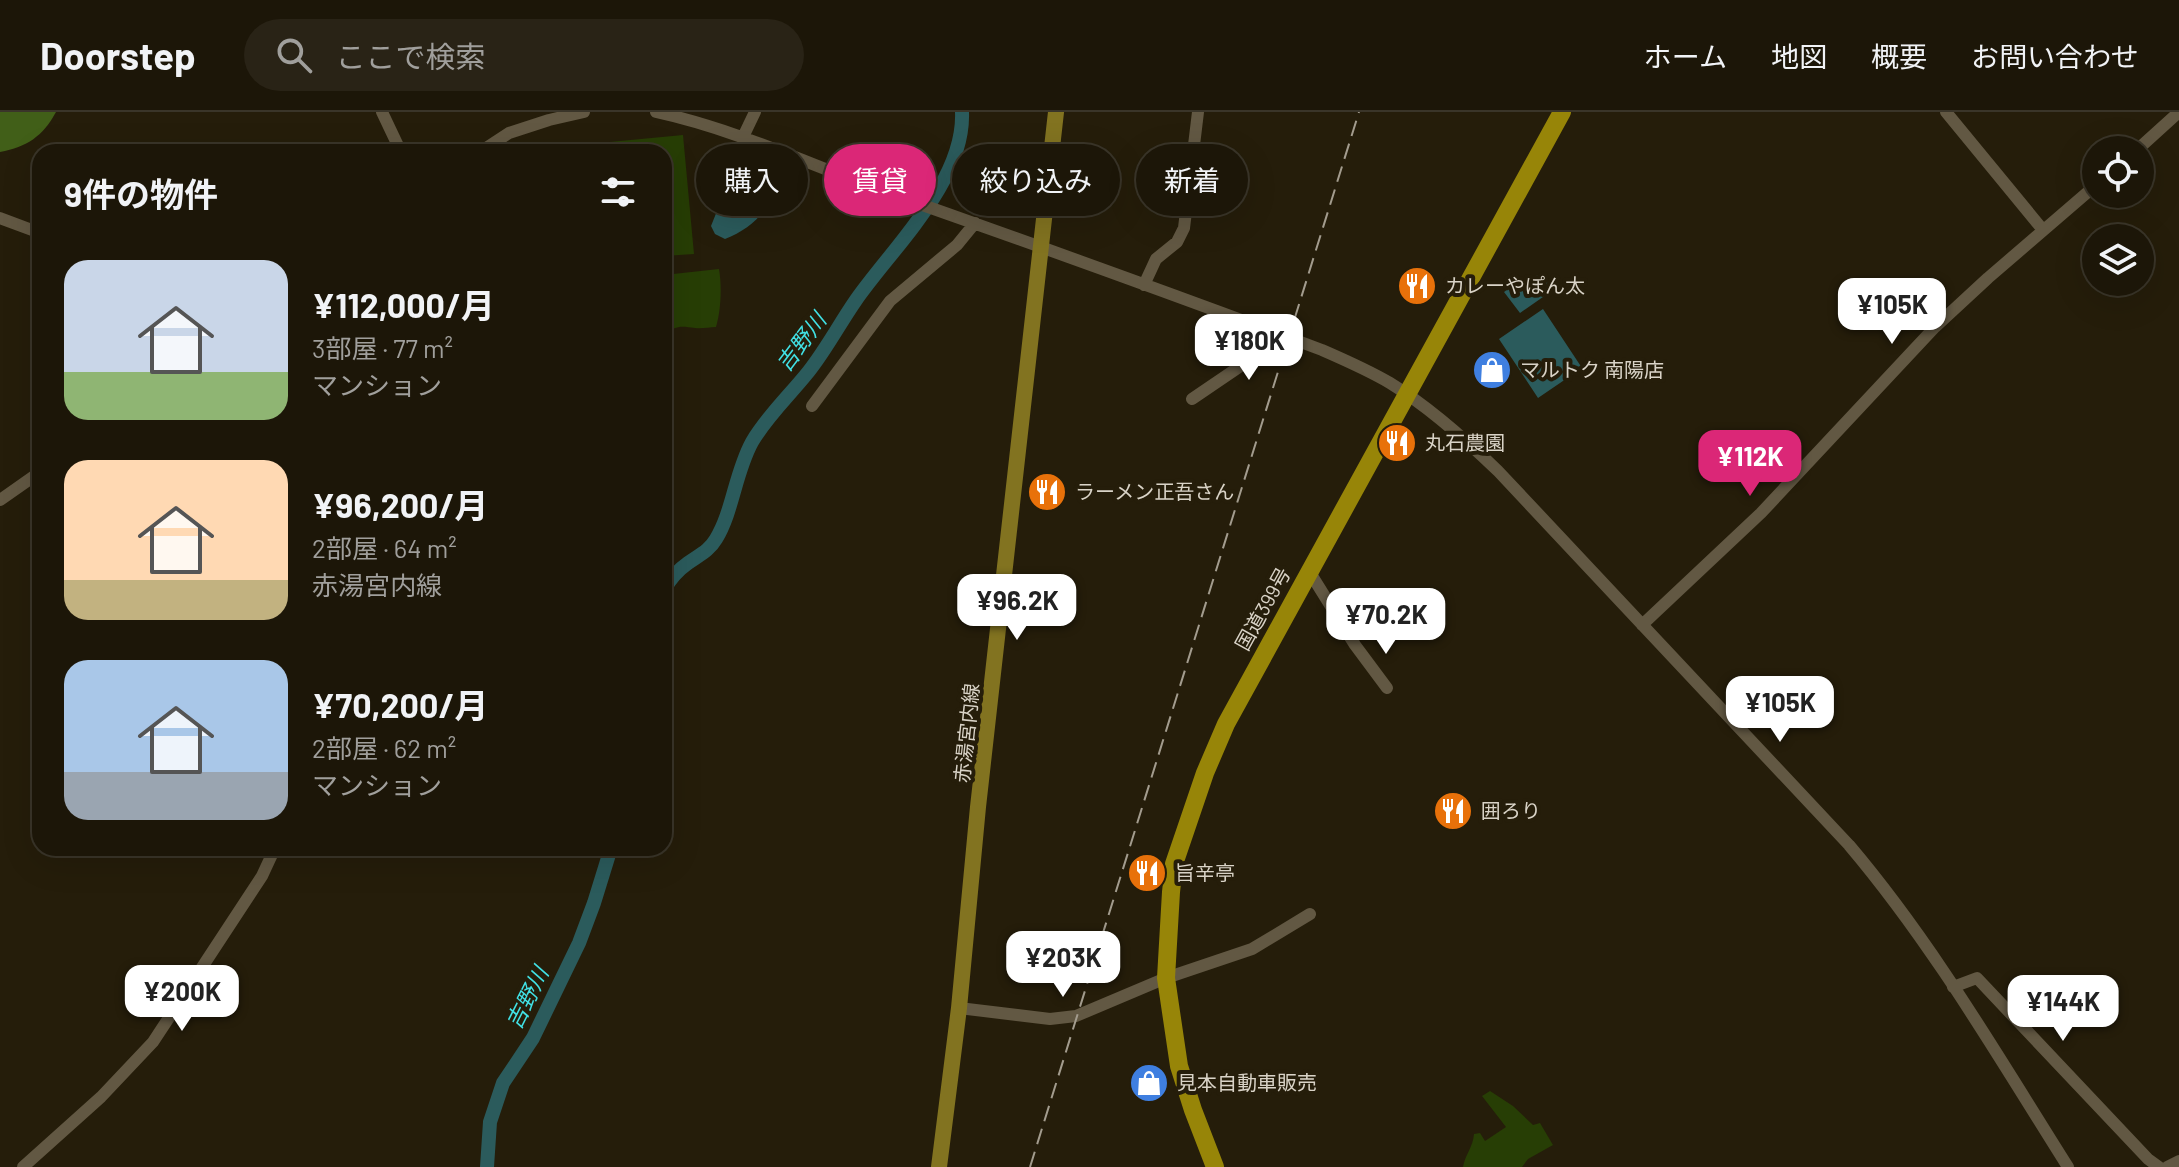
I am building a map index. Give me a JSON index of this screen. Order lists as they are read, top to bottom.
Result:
{
  "streets": {
    "highway": ["国道399号"],
    "main road": ["赤湯宮内線"]
  },
  "water": ["吉野川"],
  "places": {
    "restaurant": [
      "カレーやぽん太",
      "丸石農園",
      "ラーメン正吾さん",
      "囲ろり",
      "旨辛亭"
    ],
    "shop": ["マルトク 南陽店", "見本自動車販売"]
  },
  "page": {
    "header": "Doorstep",
    "search": "ここで検索",
    "nav": [
      "ホーム",
      "地図",
      "概要",
      "お問い合わせ"
    ],
    "chip": [
      "購入",
      "賃貸",
      "絞り込み",
      "新着"
    ],
    "heading": "9件の物件",
    "list": [
      {
        "name": "¥112,000/月",
        "note": "3部屋 · 77 m² · マンション"
      },
      {
        "name": "¥96,200/月",
        "note": "2部屋 · 64 m² · 赤湯宮内線"
      },
      {
        "name": "¥70,200/月",
        "note": "2部屋 · 62 m² · マンション"
      }
    ],
    "price": [
      "¥105K",
      "¥180K",
      "¥112K",
      "¥96.2K",
      "¥70.2K",
      "¥105K",
      "¥203K",
      "¥200K",
      "¥144K"
    ]
  }
}
